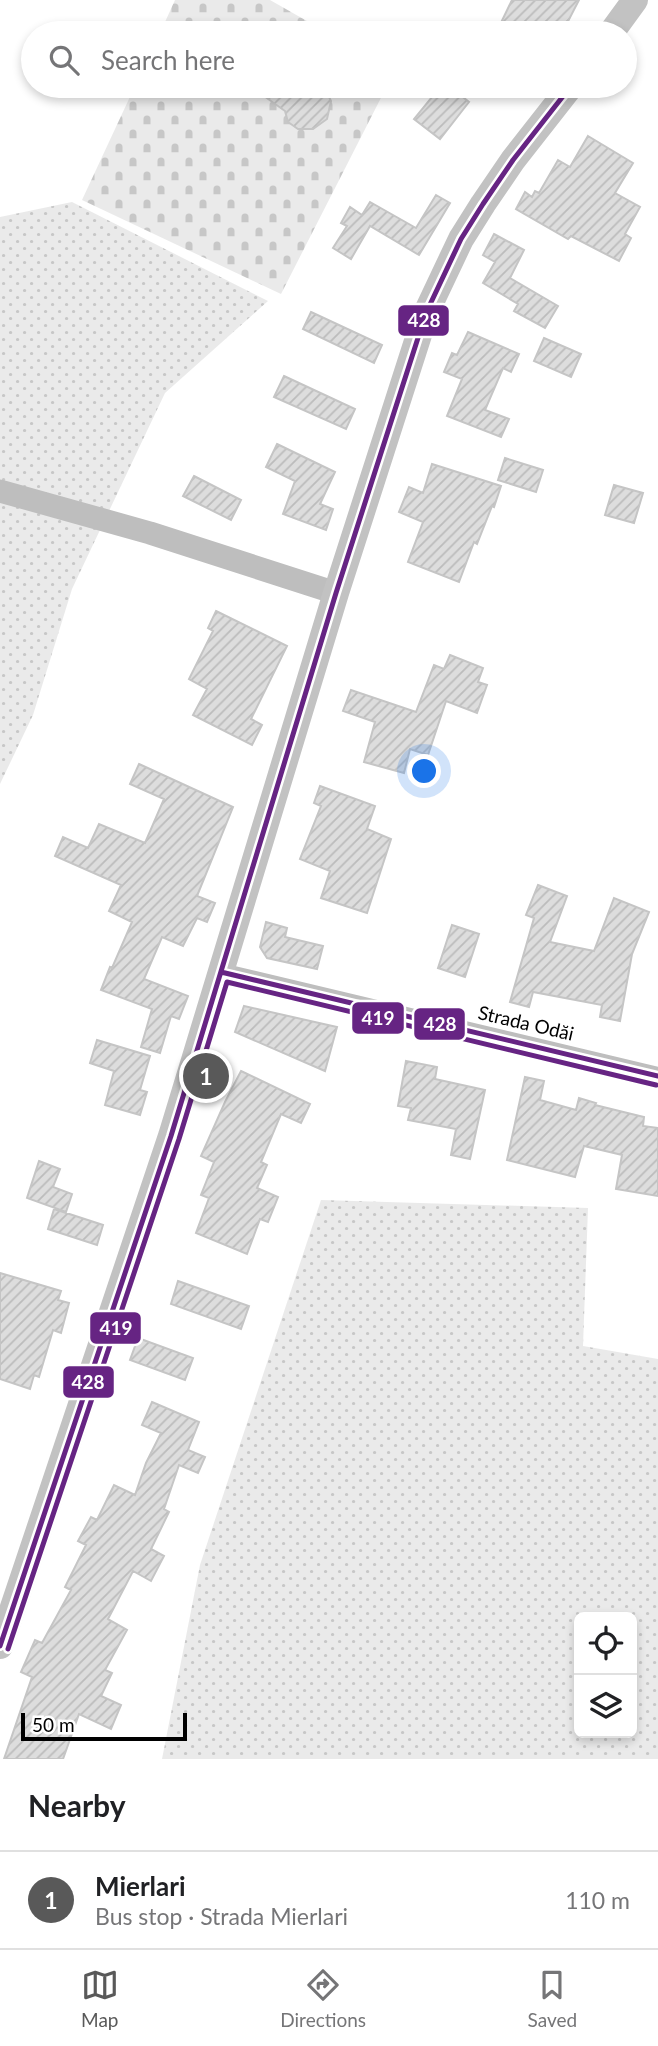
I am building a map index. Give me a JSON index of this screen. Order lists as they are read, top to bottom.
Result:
{
  "streets": {
    "street": ["Strada Odăi"]
  },
  "lines": ["transit line 428", "transit line 419"],
  "scale_bar": "50 m",
  "page": {
    "search": "Search here",
    "pins": "1",
    "scale": "50 m",
    "heading": "Nearby",
    "list": [
      {
        "mark": "1",
        "name": "Mierlari",
        "note": "Bus stop · Strada Mierlari",
        "value": "110 m"
      }
    ],
    "nav": ["Map", "Directions", "Saved"]
  }
}
